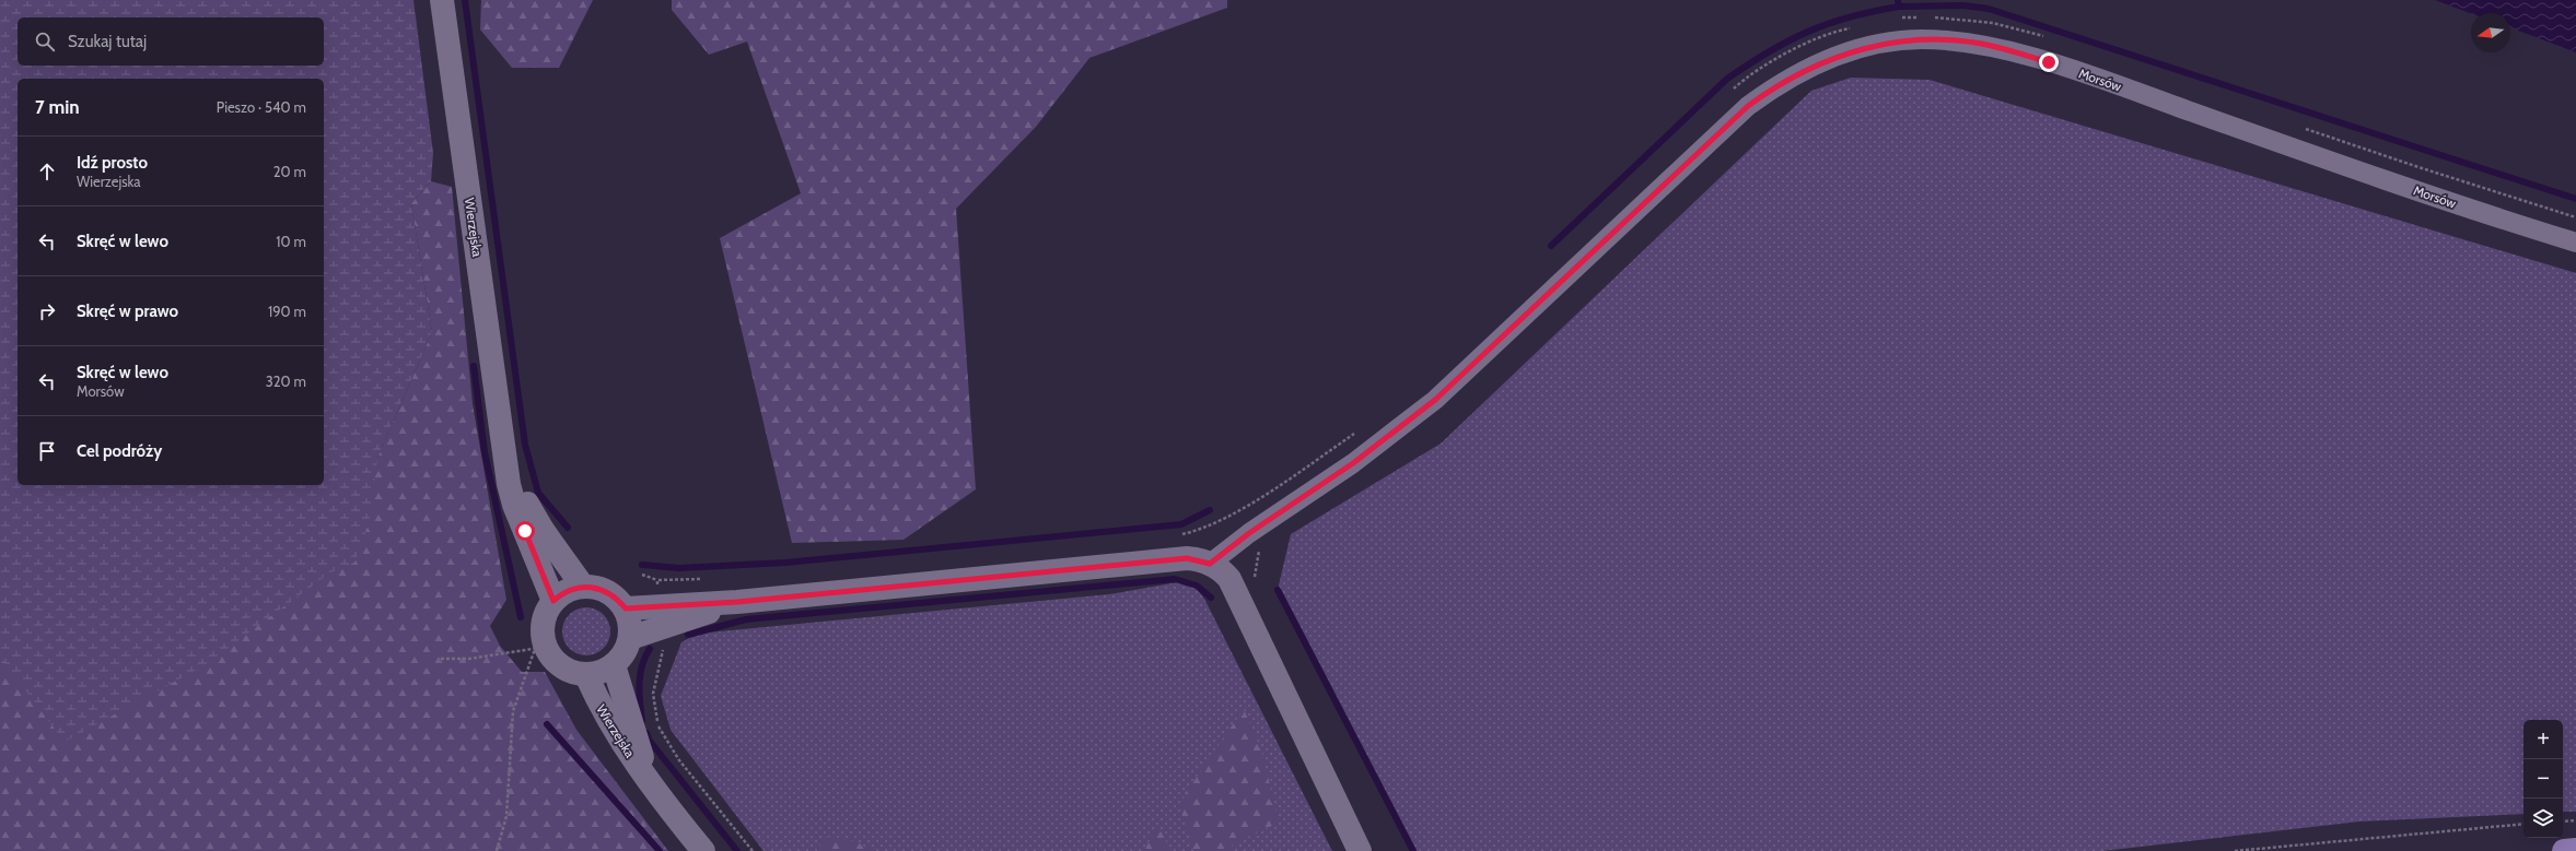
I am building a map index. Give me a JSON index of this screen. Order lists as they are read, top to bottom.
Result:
{
  "streets": {
    "street": ["Morsów", "Wierzejska"]
  },
  "north": "left",
  "page": {
    "search": "Szukaj tutaj",
    "heading": ["7 min", "Pieszo · 540 m"],
    "list": [
      ["Idź prosto", "Wierzejska", "20 m"],
      ["Skręć w lewo", "10 m"],
      ["Skręć w prawo", "190 m"],
      ["Skręć w lewo", "Morsów", "320 m"],
      "Cel podróży"
    ],
    "map_buttons": ["+", "−"]
  }
}
